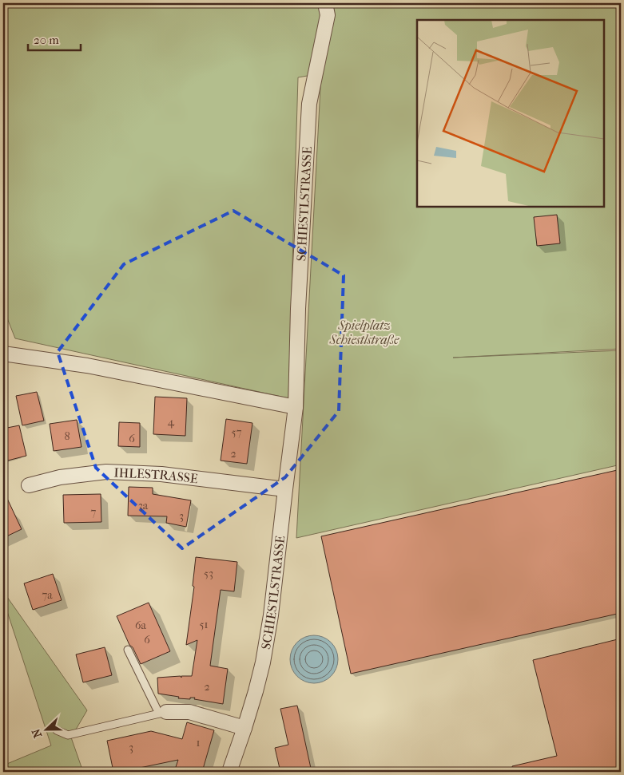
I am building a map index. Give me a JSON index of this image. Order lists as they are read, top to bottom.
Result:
{
  "streets": {
    "street": ["SCHIESTLSTRASSE", "IHLESTRASSE"]
  },
  "crossings": [
    ["SCHIESTLSTRASSE", "IHLESTRASSE"]
  ],
  "parks": ["Spielplatz Schiestlstraße"],
  "house_numbers": [
    "4",
    "57",
    "8",
    "6",
    "2",
    "3a",
    "7",
    "3",
    "53",
    "7a",
    "51",
    "6a",
    "6",
    "2",
    "1",
    "3"
  ],
  "scale_bar": "20 m",
  "north": "left"
}
